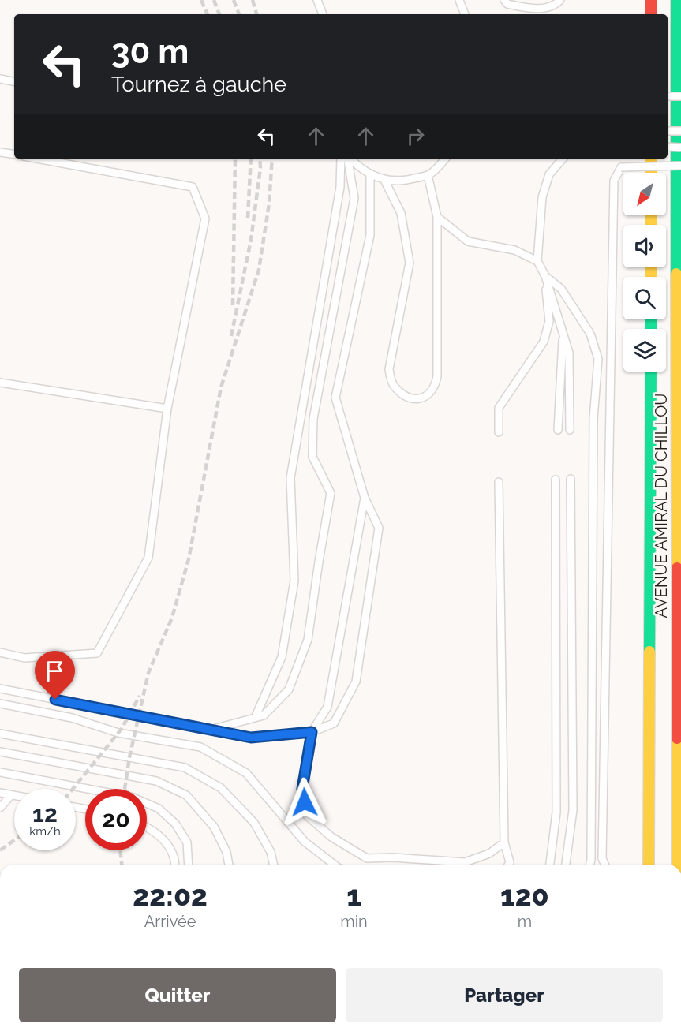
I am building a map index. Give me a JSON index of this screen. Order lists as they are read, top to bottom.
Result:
{
  "streets": {
    "street": ["AVENUE AMIRAL DU CHILLOU"]
  },
  "north": "bottom left",
  "page": {
    "turn": ["30 m", "Tournez à gauche"],
    "speed": "12 km/h",
    "limit": "20",
    "eta": [
      "22:02",
      "Arrivée",
      "1",
      "min",
      "120",
      "m"
    ],
    "buttons": ["Quitter", "Partager"]
  }
}
